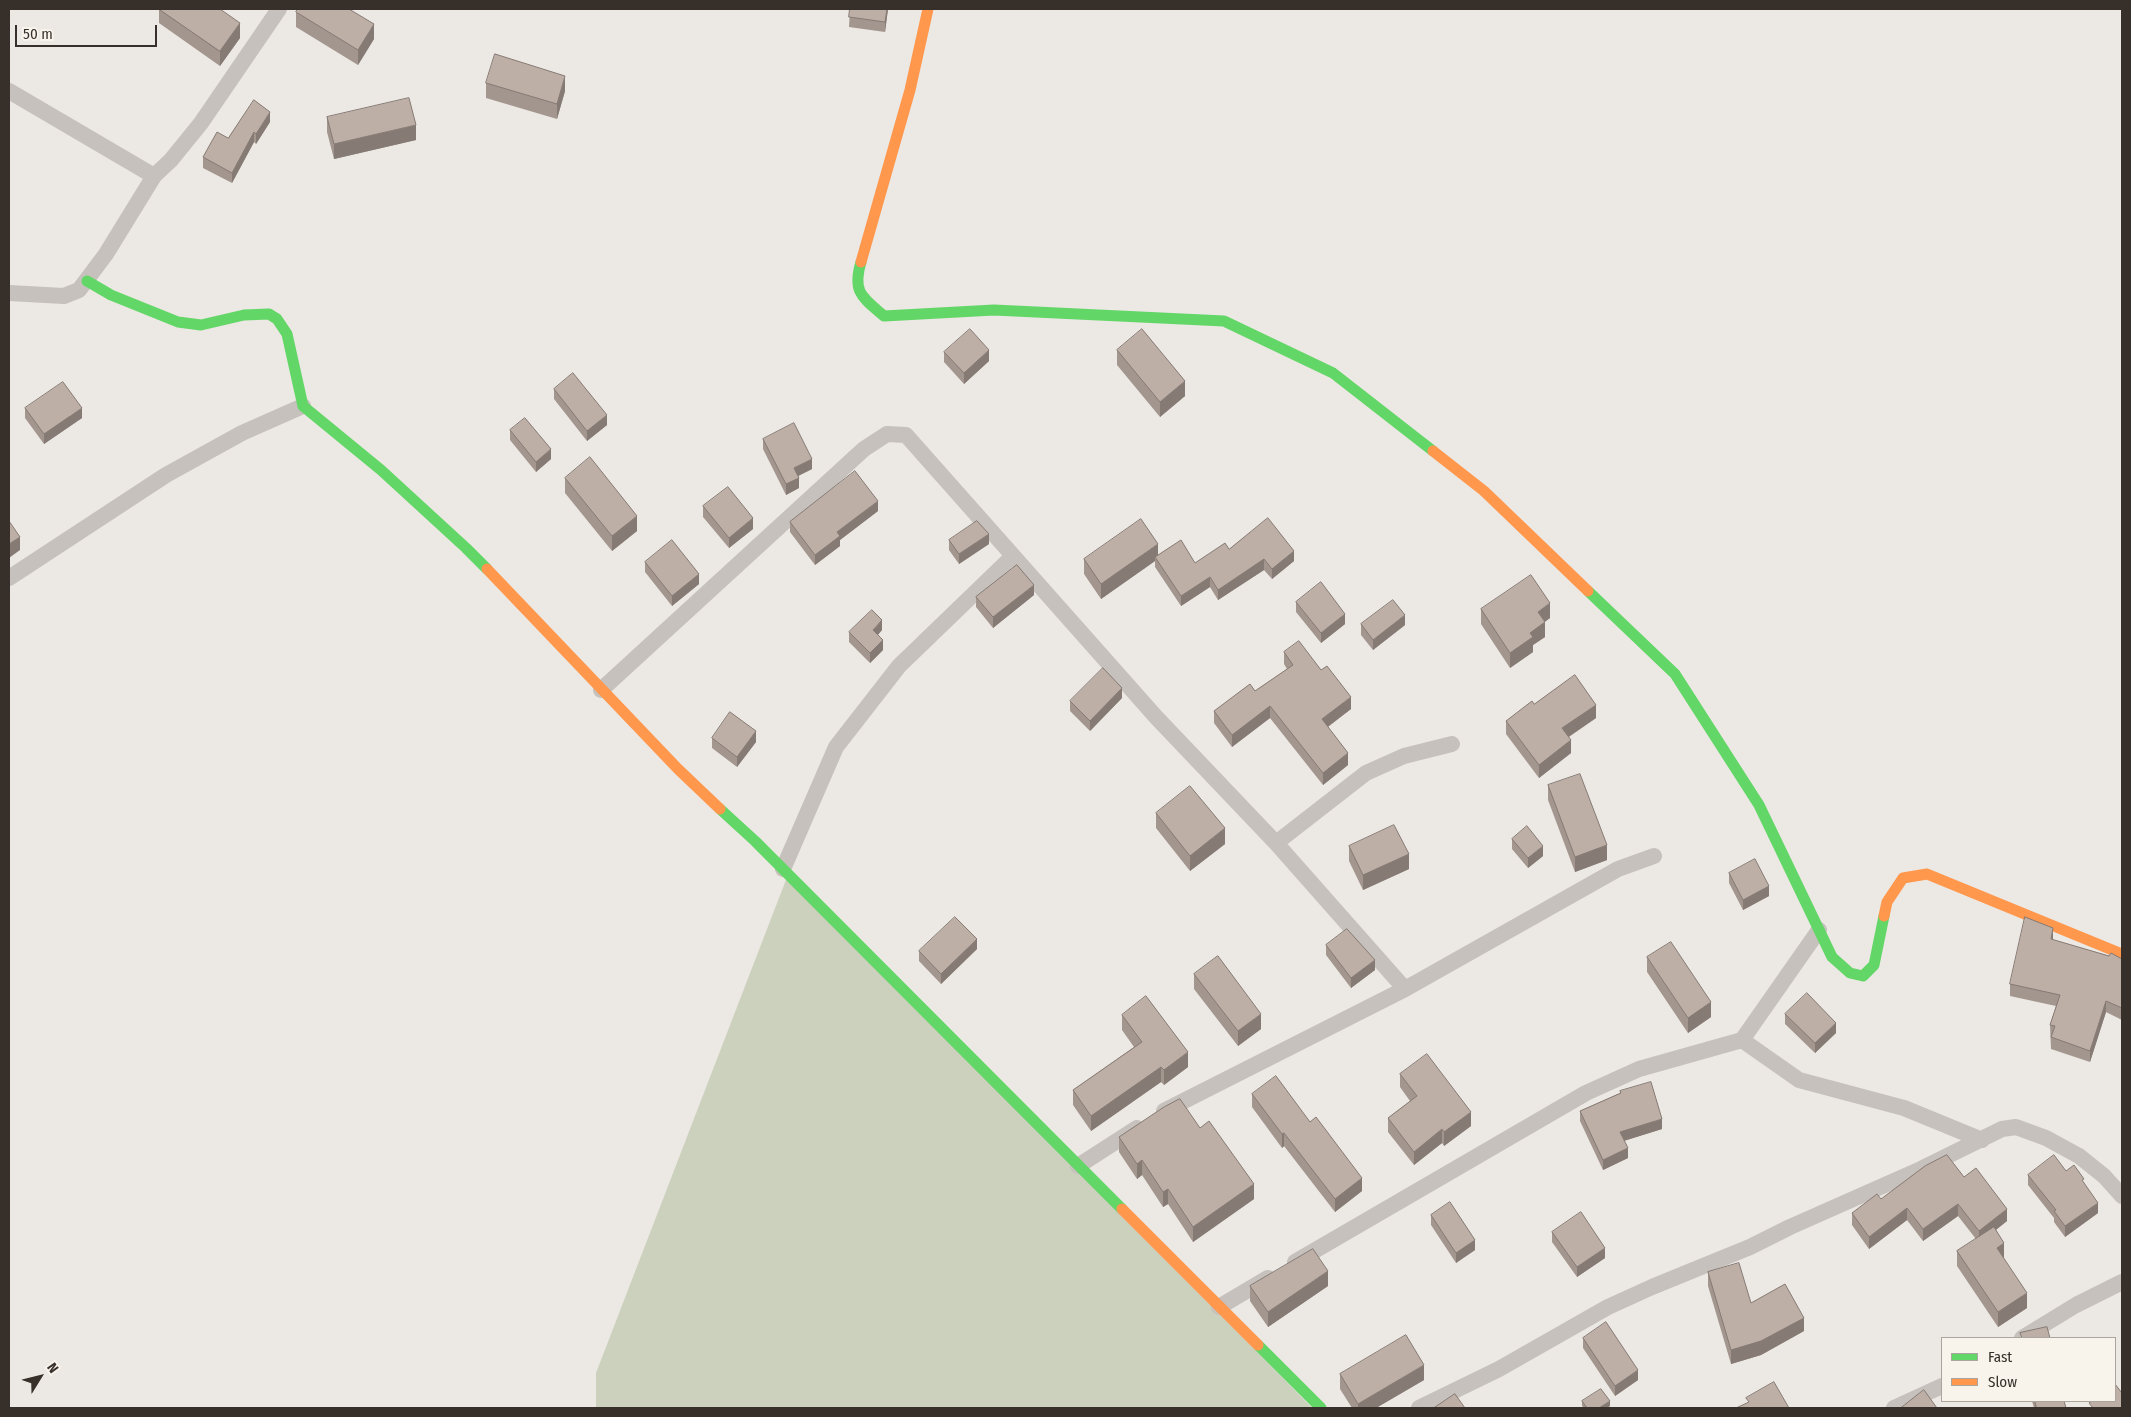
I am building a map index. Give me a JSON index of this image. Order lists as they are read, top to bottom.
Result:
{
  "legend": ["Fast", "Slow"],
  "scale_bar": "50 m",
  "north": "top right"
}
